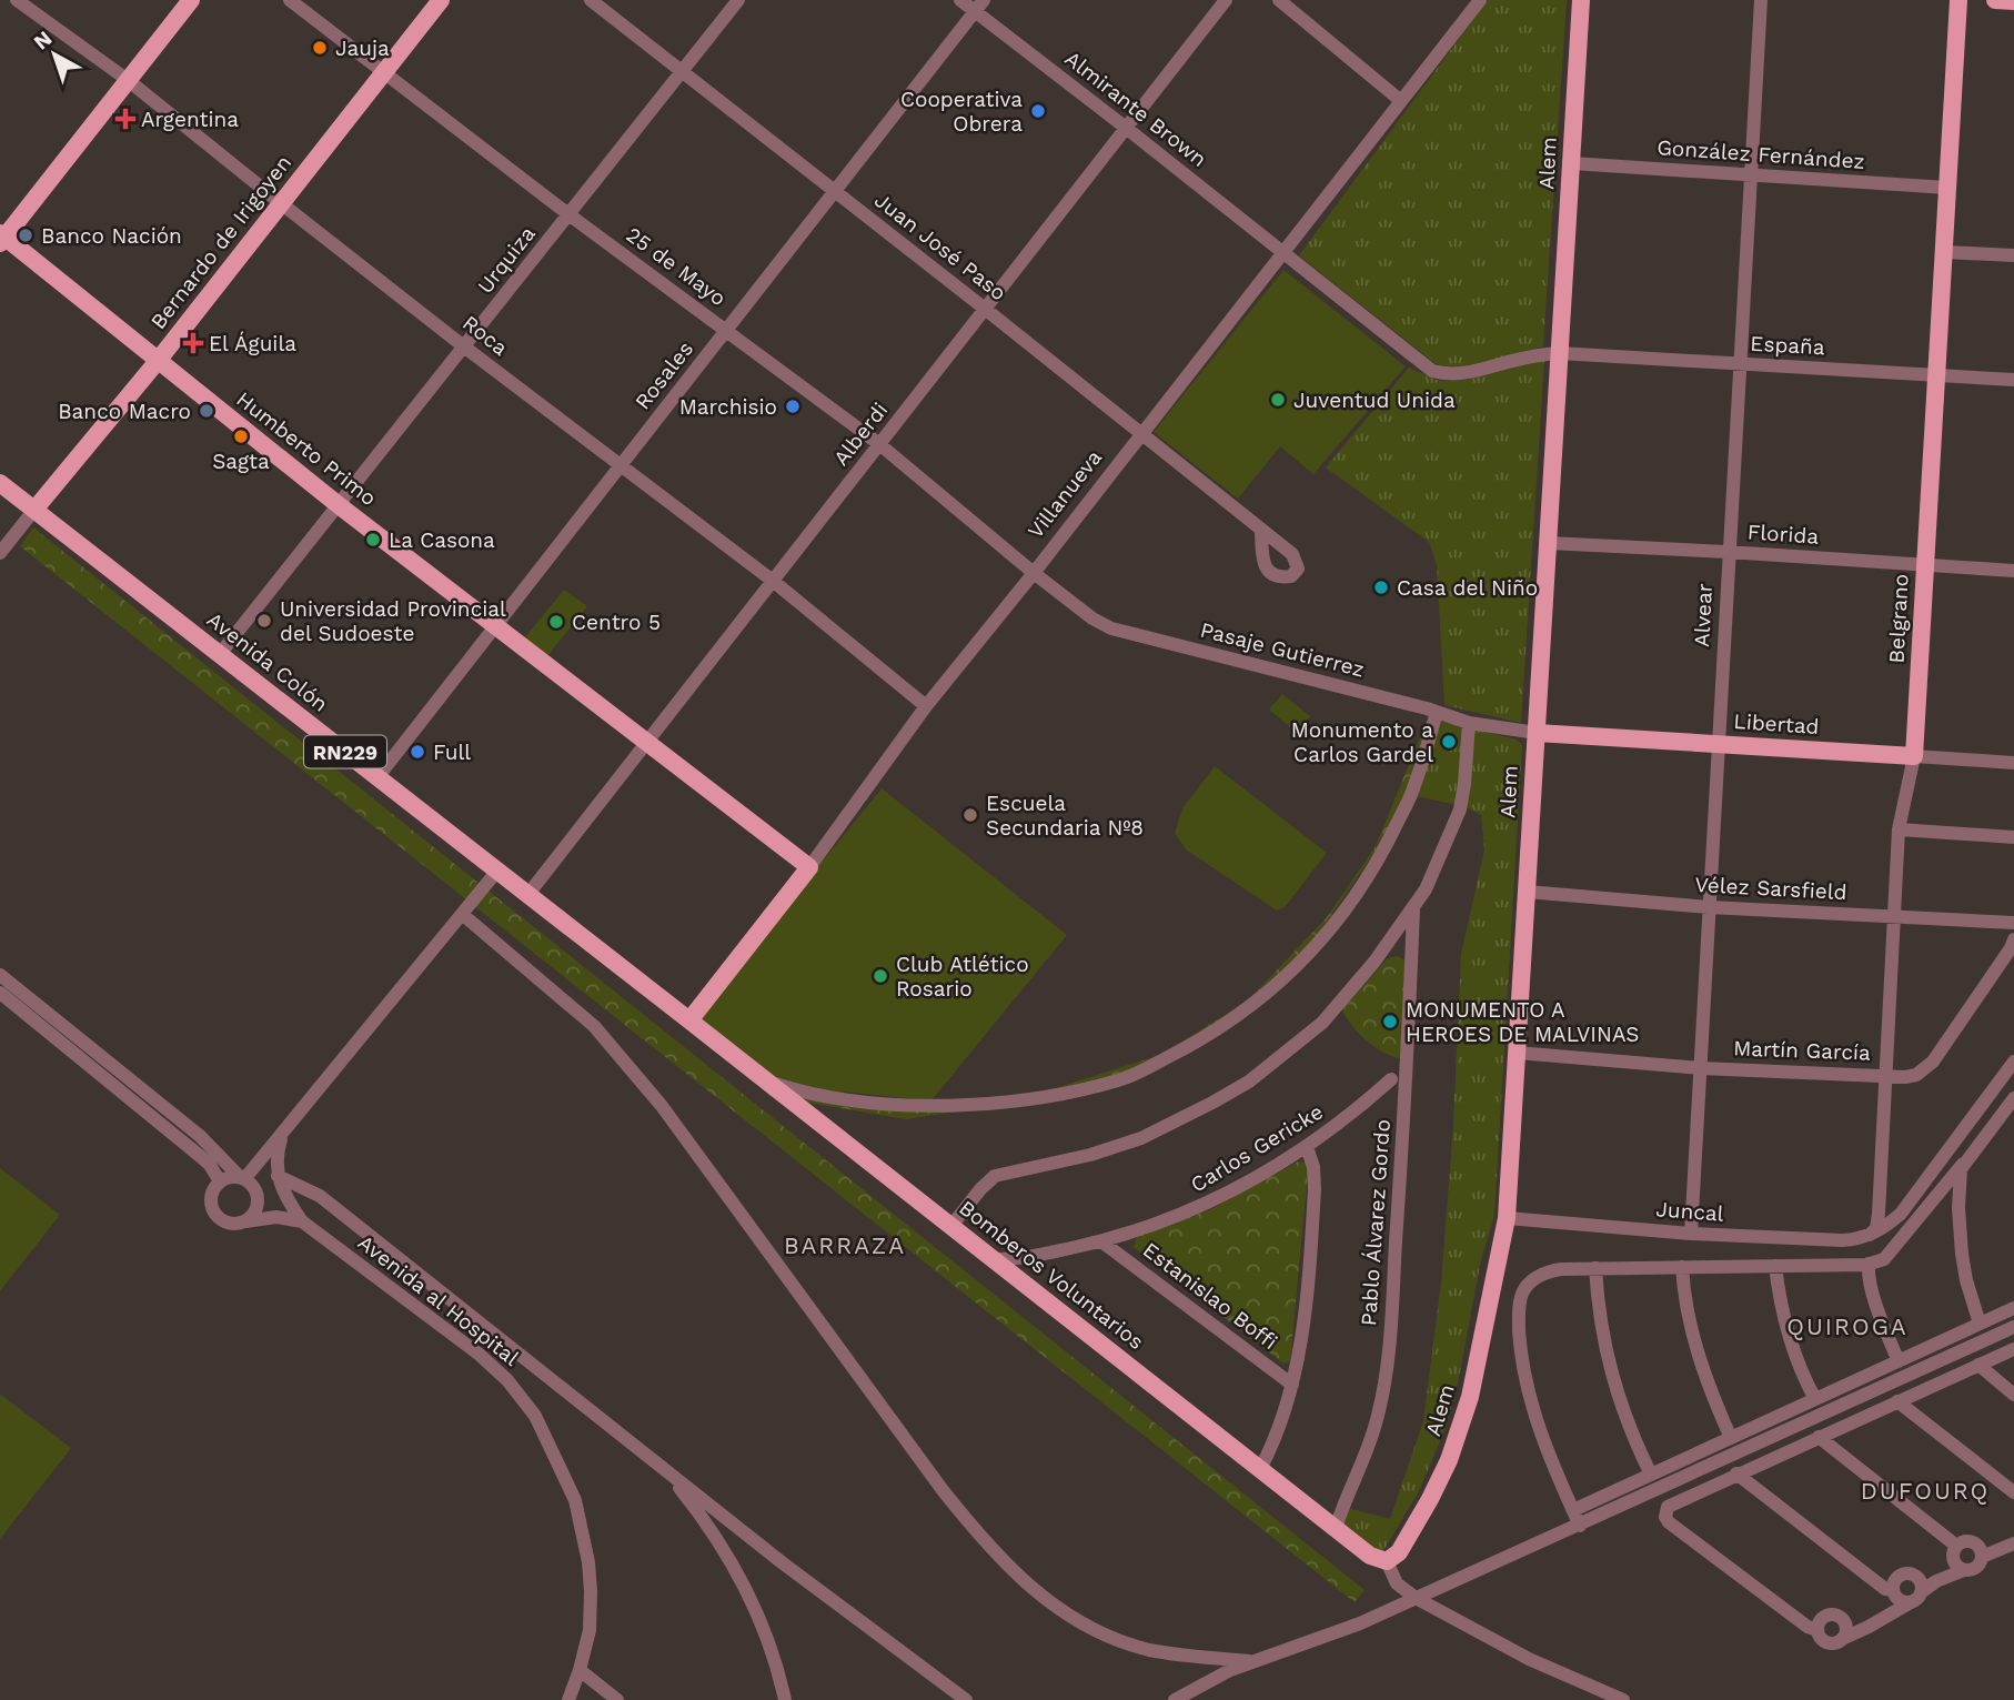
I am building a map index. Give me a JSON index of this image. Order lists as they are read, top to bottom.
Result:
{
  "streets": {
    "main road": [
      "Alem",
      "Bernardo de Irigoyen",
      "Humberto Primo",
      "Villanueva",
      "Belgrano",
      "Avenida Colón",
      "Libertad",
      "RN229",
      "Bomberos Voluntarios"
    ],
    "street": [
      "Almirante Brown",
      "González Fernández",
      "Juan José Paso",
      "Urquiza",
      "25 de Mayo",
      "Roca",
      "España",
      "Rosales",
      "Alberdi",
      "Florida",
      "Alvear",
      "Pasaje Gutierrez",
      "Vélez Sarsfield",
      "Martín García",
      "Carlos Gericke",
      "Juncal",
      "Pablo Álvarez Gordo",
      "Estanislao Boffi",
      "Avenida al Hospital"
    ]
  },
  "crossings": [
    ["Almirante Brown", "Alem"],
    ["Almirante Brown", "España"],
    ["Almirante Brown", "Rosales"],
    ["Almirante Brown", "Alberdi"],
    ["Almirante Brown", "Villanueva"],
    ["González Fernández", "Alem"],
    ["González Fernández", "Alvear"],
    ["González Fernández", "Belgrano"],
    ["Alem", "España"],
    ["Alem", "Florida"],
    ["Alem", "Pasaje Gutierrez"],
    ["Alem", "Libertad"],
    ["Alem", "Vélez Sarsfield"],
    ["Alem", "Martín García"],
    ["Alem", "Juncal"],
    ["Alem", "Bomberos Voluntarios"],
    ["Bernardo de Irigoyen", "25 de Mayo"],
    ["Bernardo de Irigoyen", "Roca"],
    ["Bernardo de Irigoyen", "Humberto Primo"],
    ["Bernardo de Irigoyen", "Avenida Colón"],
    ["Juan José Paso", "Urquiza"],
    ["Juan José Paso", "Rosales"],
    ["Juan José Paso", "Alberdi"],
    ["Juan José Paso", "Villanueva"],
    ["Urquiza", "25 de Mayo"],
    ["Urquiza", "Roca"],
    ["Urquiza", "Humberto Primo"],
    ["Urquiza", "Avenida Colón"],
    ["25 de Mayo", "Rosales"],
    ["25 de Mayo", "Alberdi"],
    ["25 de Mayo", "Villanueva"],
    ["25 de Mayo", "Pasaje Gutierrez"],
    ["Roca", "Rosales"],
    ["Roca", "Alberdi"],
    ["Roca", "Villanueva"],
    ["España", "Alvear"],
    ["España", "Belgrano"],
    ["Rosales", "Humberto Primo"],
    ["Rosales", "Avenida Colón"],
    ["Alberdi", "Humberto Primo"],
    ["Alberdi", "Avenida Colón"],
    ["Humberto Primo", "Villanueva"],
    ["Villanueva", "Pasaje Gutierrez"],
    ["Villanueva", "Avenida Colón"],
    ["Villanueva", "Bomberos Voluntarios"],
    ["Florida", "Alvear"],
    ["Florida", "Belgrano"],
    ["Alvear", "Libertad"],
    ["Alvear", "Vélez Sarsfield"],
    ["Alvear", "Martín García"],
    ["Alvear", "Juncal"],
    ["Belgrano", "Libertad"],
    ["Belgrano", "Vélez Sarsfield"],
    ["Belgrano", "Martín García"],
    ["Belgrano", "Juncal"],
    ["Pasaje Gutierrez", "Libertad"],
    ["Avenida Colón", "Bomberos Voluntarios"],
    ["Carlos Gericke", "Bomberos Voluntarios"],
    ["Carlos Gericke", "Estanislao Boffi"],
    ["Pablo Álvarez Gordo", "Bomberos Voluntarios"]
  ],
  "districts": ["BARRAZA", "QUIROGA", "DUFOURQ"],
  "places": {
    "other": [
      "Jauja",
      "Cooperativa Obrera",
      "Banco Nación",
      "Juventud Unida",
      "Marchisio",
      "Banco Macro",
      "Sagta",
      "La Casona",
      "Casa del Niño",
      "Universidad Provincial del Sudoeste",
      "Centro 5",
      "Monumento a Carlos Gardel",
      "Full",
      "Escuela Secundaria Nº8",
      "Club Atlético Rosario",
      "MONUMENTO A HEROES DE MALVINAS"
    ],
    "health": ["Argentina", "El Águila"]
  },
  "north": "top left"
}
